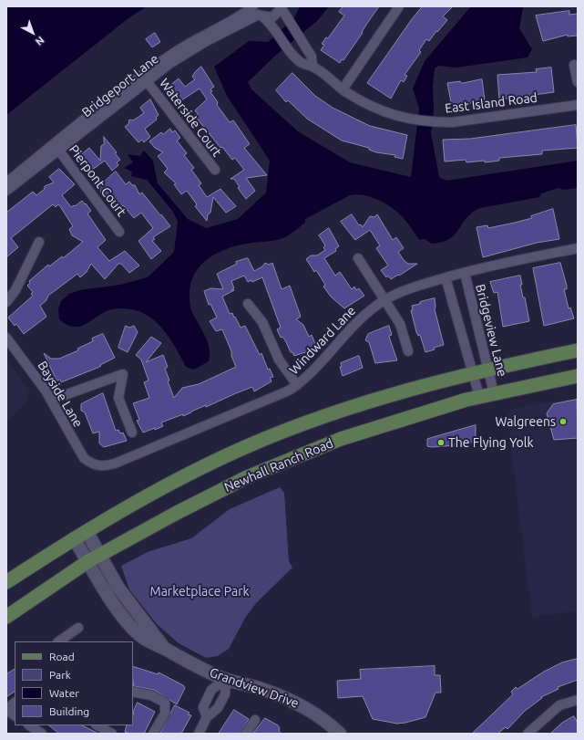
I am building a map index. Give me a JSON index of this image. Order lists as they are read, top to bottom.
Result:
{
  "streets": {
    "main road": ["Newhall Ranch Road"],
    "street": [
      "Bridgeport Lane",
      "East Island Road",
      "Waterside Court",
      "Pierpont Court",
      "Bridgeview Lane",
      "Windward Lane",
      "Bayside Lane",
      "Grandview Drive"
    ]
  },
  "crossings": [
    ["Bridgeport Lane", "East Island Road"],
    ["Bridgeport Lane", "Waterside Court"],
    ["Bridgeport Lane", "Pierpont Court"],
    ["Bridgeview Lane", "Windward Lane"],
    ["Bridgeview Lane", "Newhall Ranch Road"],
    ["Windward Lane", "Bayside Lane"],
    ["Newhall Ranch Road", "Grandview Drive"]
  ],
  "parks": ["Marketplace Park"],
  "places": ["Walgreens", "The Flying Yolk"],
  "legend": [
    "Road",
    "Park",
    "Water",
    "Building"
  ],
  "north": "bottom right"
}
